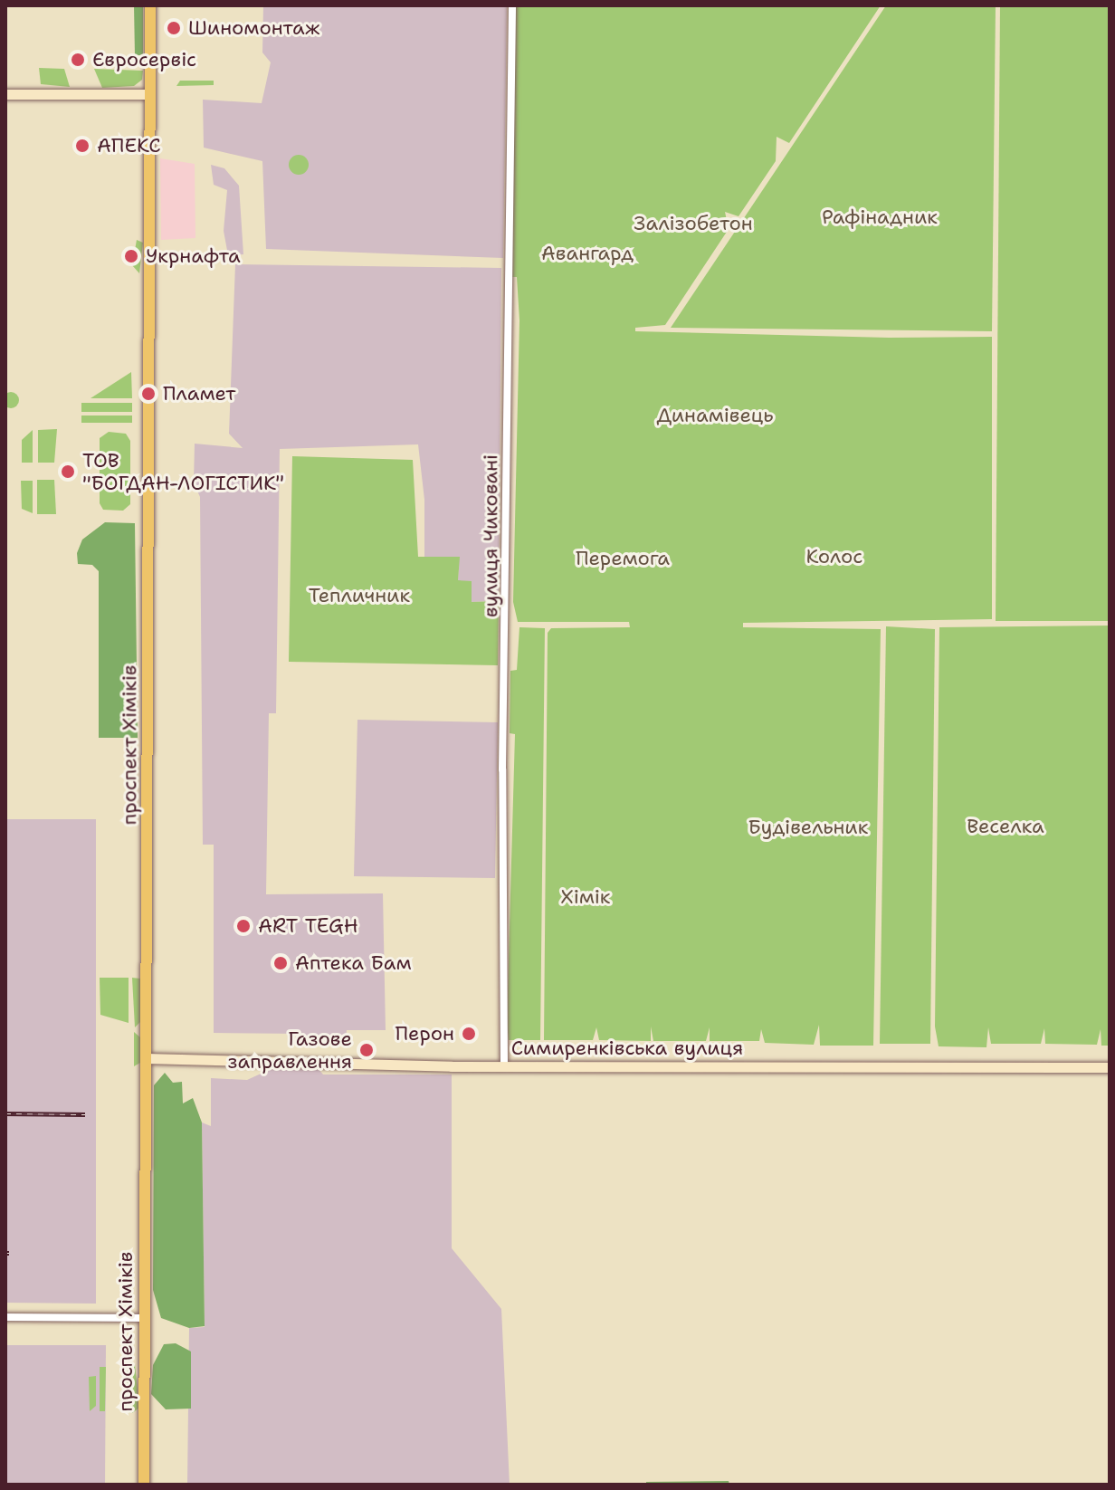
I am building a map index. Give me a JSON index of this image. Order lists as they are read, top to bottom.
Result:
{
  "streets": {
    "main road": ["проспект Хіміків", "Симиренківська вулиця"],
    "street": ["вулиця Чиковані"]
  },
  "crossings": [
    ["вулиця Чиковані", "Симиренківська вулиця"],
    ["проспект Хіміків", "Симиренківська вулиця"]
  ],
  "parks": [
    "Рафінадник",
    "Залізобетон",
    "Авангард",
    "Динамівець",
    "Колос",
    "Перемога",
    "Тепличник",
    "Веселка",
    "Будівельник",
    "Хімік"
  ],
  "places": [
    "Шиномонтаж",
    "Євросервіс",
    "АПЕКС",
    "Укрнафта",
    "Пламет",
    "ТОВ \"БОГДАН-ЛОГІСТИК\"",
    "ART TEGH",
    "Аптека Бам",
    "Перон",
    "Газове заправлення"
  ]
}
